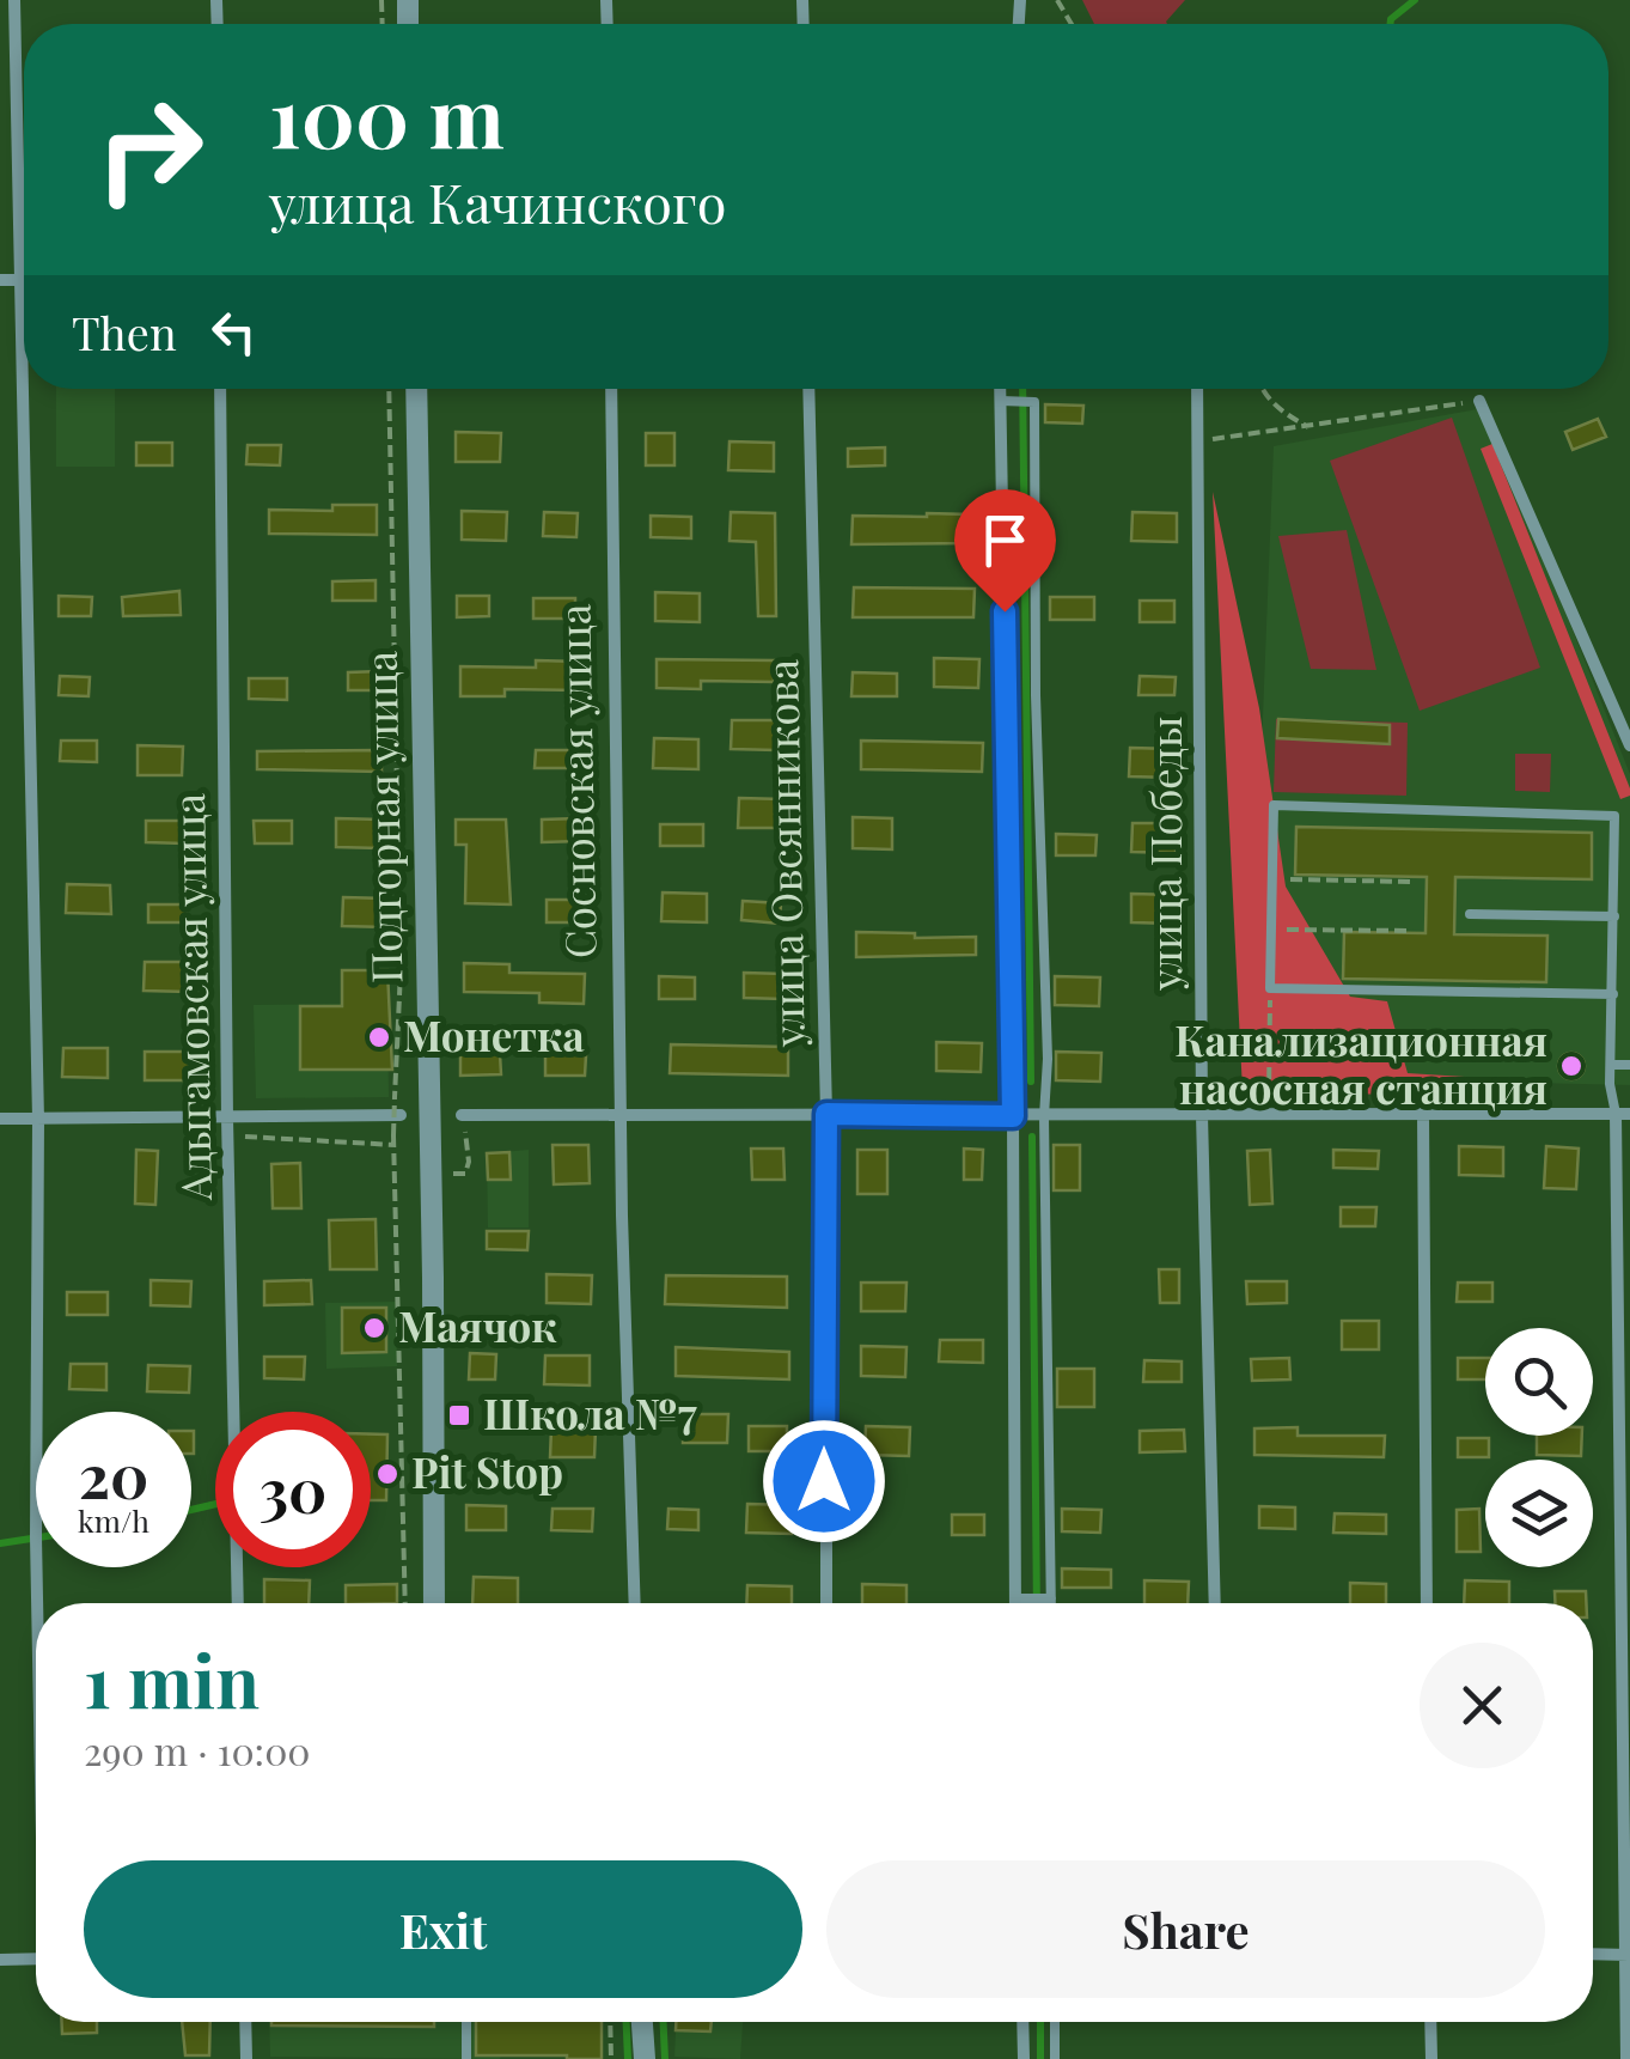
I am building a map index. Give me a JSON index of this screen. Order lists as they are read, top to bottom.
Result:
{
  "streets": {
    "street": [
      "Сосновская улица",
      "Подгорная улица",
      "улица Овсянникова",
      "улица Победы",
      "Адыгамовская улица"
    ]
  },
  "places": {
    "other": [
      "Монетка",
      "Канализационная насосная станция",
      "Маячок",
      "Pit Stop"
    ],
    "transit": ["Школа №7"]
  },
  "page": {
    "turn": ["100 m", "улица Качинского"],
    "then": "Then",
    "speed": "20 km/h",
    "limit": "30",
    "heading": ["1 min", "290 m · 10:00"],
    "buttons": ["Exit", "Share"]
  }
}
